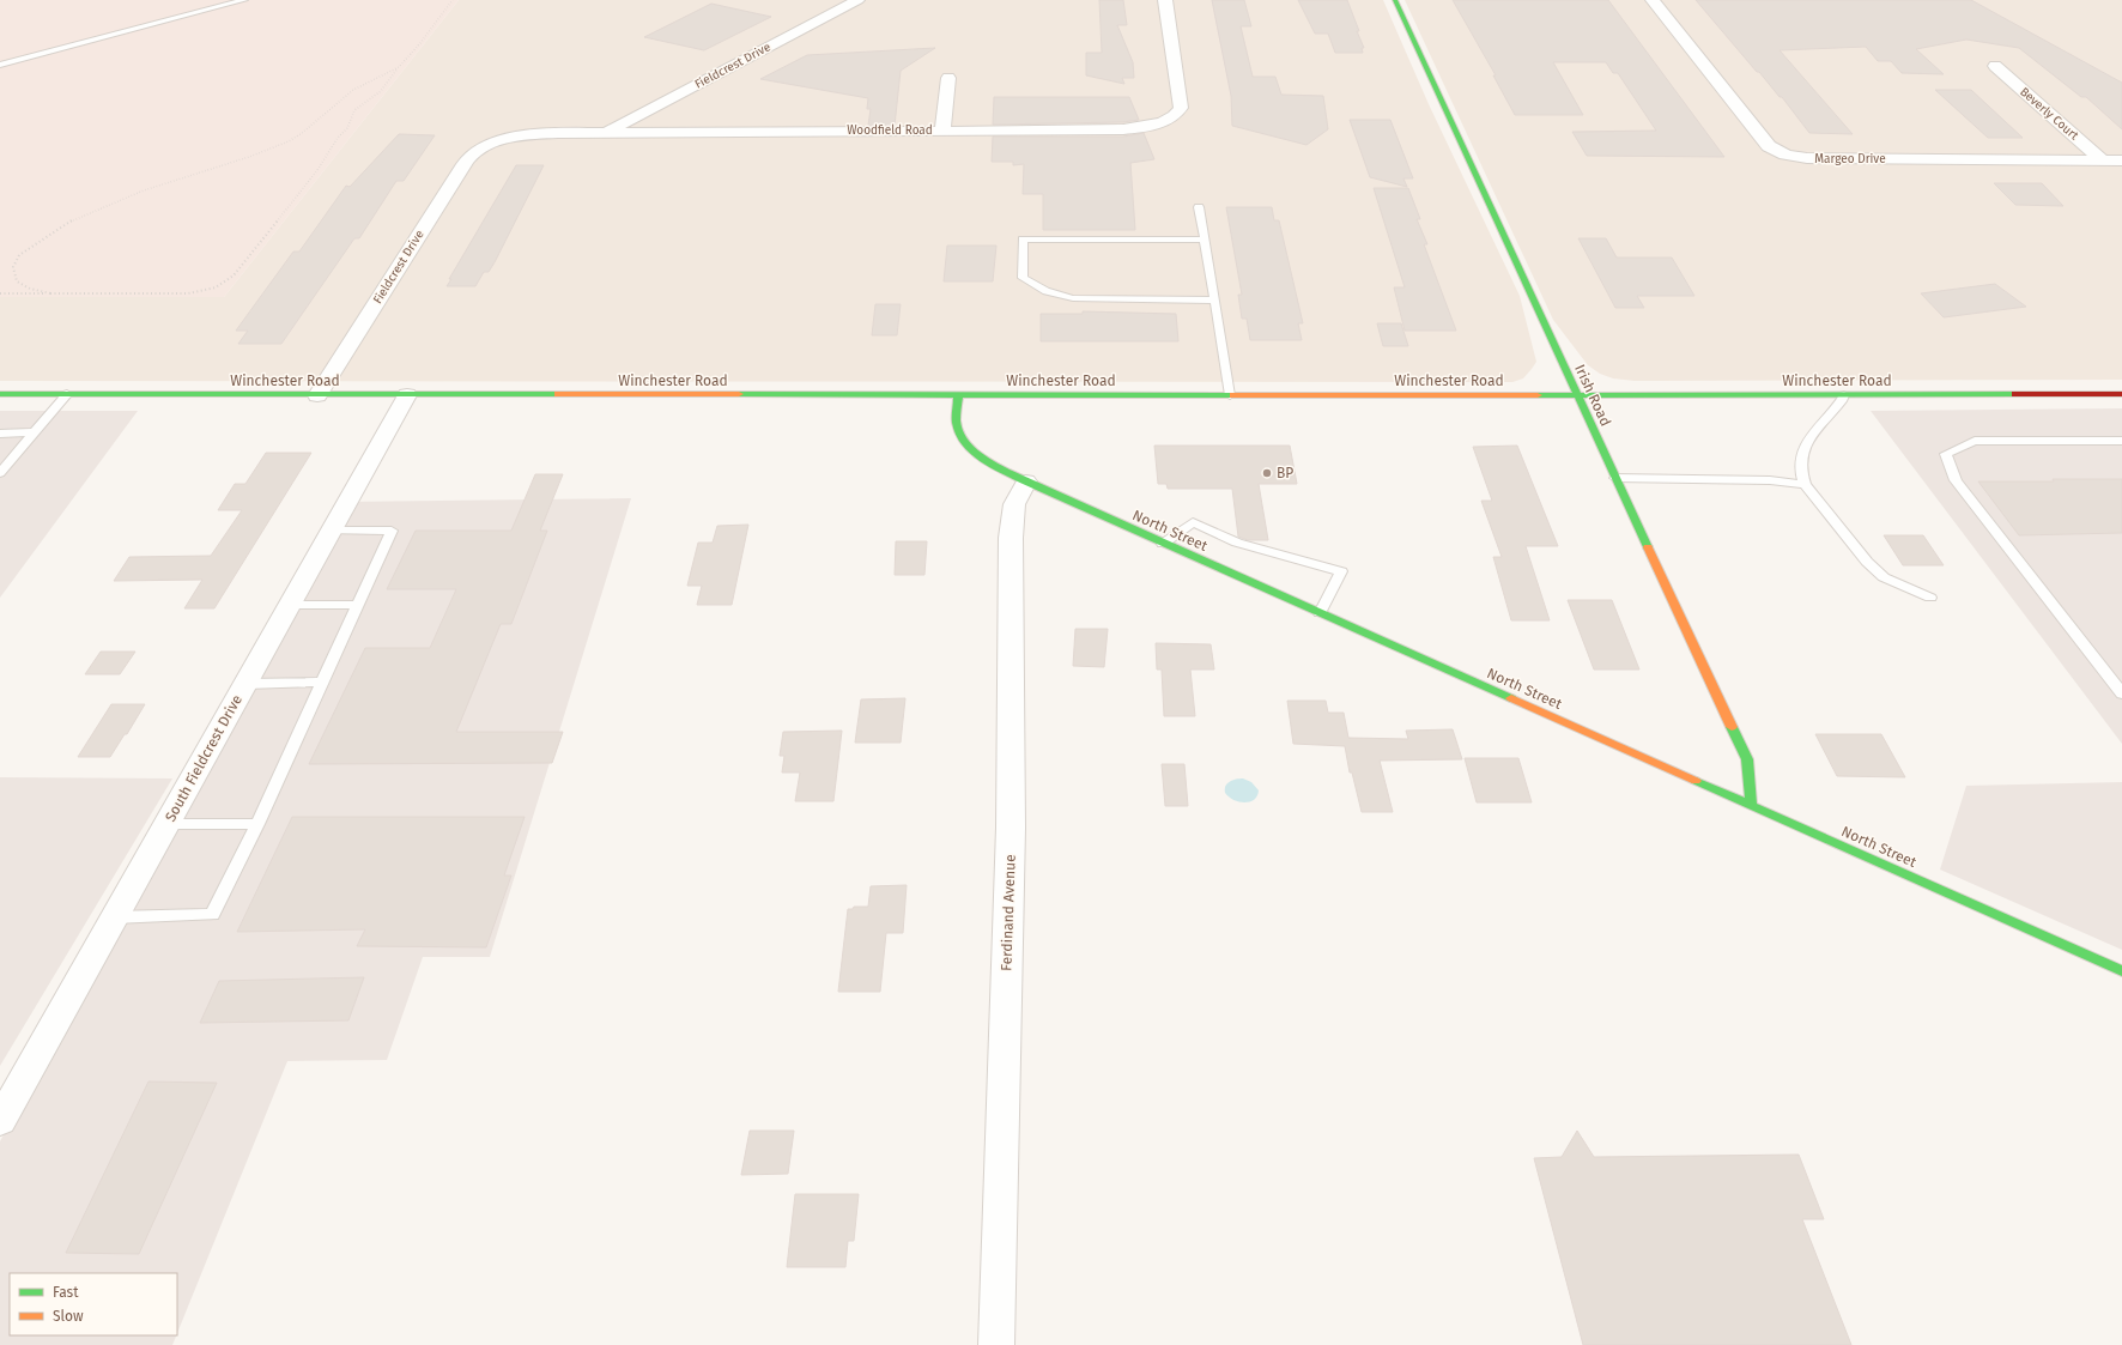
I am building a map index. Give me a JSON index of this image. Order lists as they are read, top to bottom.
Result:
{
  "streets": {
    "street": [
      "Fieldcrest Drive",
      "Beverly Court",
      "Woodfield Road",
      "Margeo Drive",
      "Winchester Road",
      "Irish Road",
      "North Street",
      "South Fieldcrest Drive",
      "Ferdinand Avenue"
    ]
  },
  "crossings": [
    ["Fieldcrest Drive", "Woodfield Road"],
    ["Fieldcrest Drive", "Winchester Road"],
    ["Beverly Court", "Margeo Drive"],
    ["Winchester Road", "Irish Road"],
    ["Winchester Road", "North Street"],
    ["Winchester Road", "South Fieldcrest Drive"],
    ["Irish Road", "North Street"],
    ["North Street", "Ferdinand Avenue"]
  ],
  "places": ["BP"],
  "legend": ["Fast", "Slow"]
}
